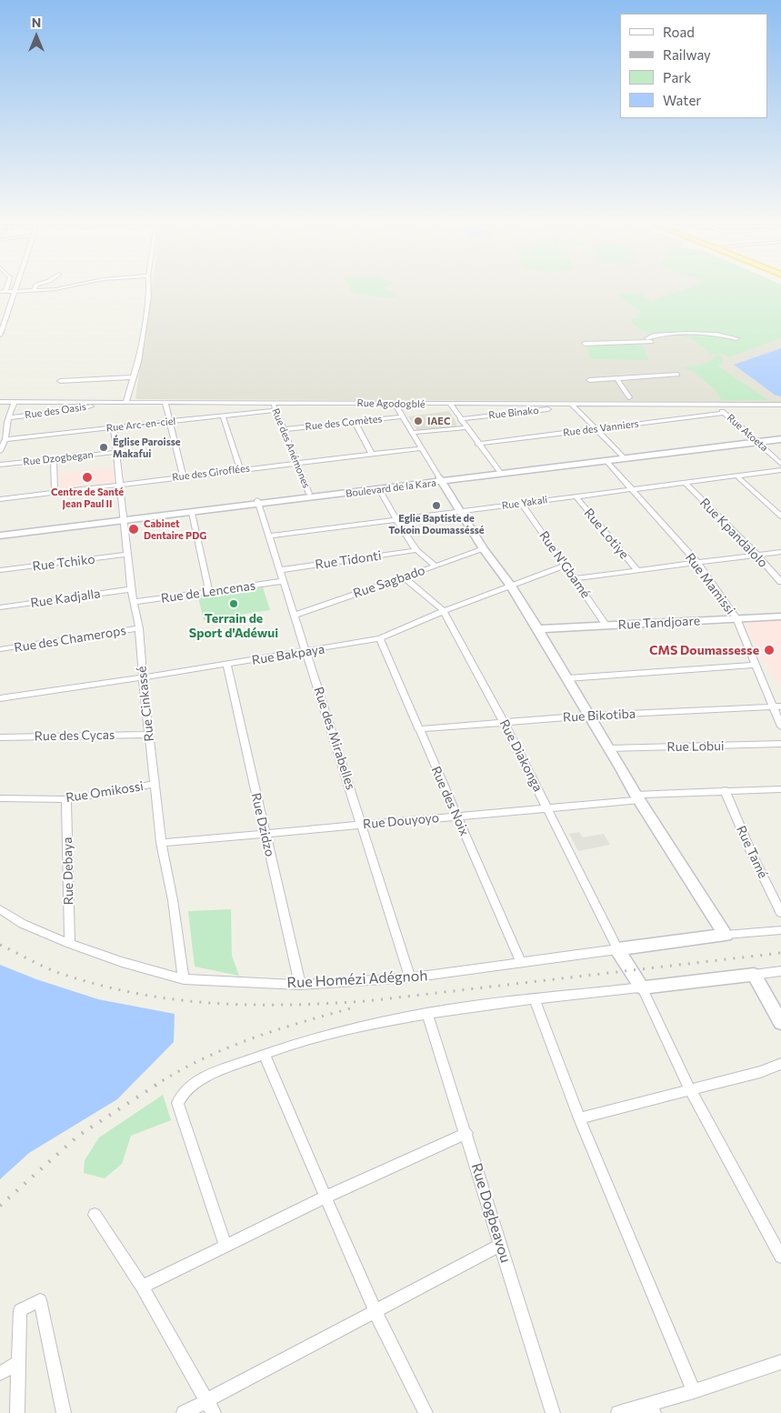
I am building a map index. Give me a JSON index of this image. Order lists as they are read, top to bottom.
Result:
{
  "streets": {
    "main road": ["Boulevard de la Kara", "Rue Tandjoare"],
    "street": [
      "Rue Agodogblé",
      "Rue des Oasis",
      "Rue Binako",
      "Rue des Comètes",
      "Rue Arc-en-ciel",
      "Rue des Vanniers",
      "Rue Atoeta",
      "Rue des Anémones",
      "Rue Dzogbegan",
      "Rue des Giroflées",
      "Rue Yakali",
      "Rue Kpandalolo",
      "Rue Lotiye",
      "Rue Tidonti",
      "Rue Tchiko",
      "Rue N'Gbamé",
      "Rue Sagbado",
      "Rue Mamissi",
      "Rue de Lencenas",
      "Rue Kadjalla",
      "Rue des Chamerops",
      "Rue Bakpaya",
      "Rue Cinkassé",
      "Rue Bikotiba",
      "Rue des Cycas",
      "Rue des Mirabelles",
      "Rue Lobui",
      "Rue Diakonga",
      "Rue Omikossi",
      "Rue des Noix",
      "Rue Douyoyo",
      "Rue Dzidzo",
      "Rue Tamé",
      "Rue Debaya",
      "Rue Homézi Adégnoh",
      "Rue Dogbeavou"
    ]
  },
  "crossings": [
    ["Rue Agodogblé", "Rue des Oasis"],
    ["Rue Agodogblé", "Rue Binako"],
    ["Rue Agodogblé", "Rue Atoeta"],
    ["Rue Agodogblé", "Rue des Anémones"],
    ["Rue des Comètes", "Rue des Anémones"],
    ["Rue Arc-en-ciel", "Rue des Anémones"],
    ["Rue Arc-en-ciel", "Rue Cinkassé"],
    ["Rue des Vanniers", "Rue Atoeta"],
    ["Rue Atoeta", "Boulevard de la Kara"],
    ["Rue des Anémones", "Rue des Giroflées"],
    ["Rue des Anémones", "Boulevard de la Kara"],
    ["Rue Dzogbegan", "Rue Cinkassé"],
    ["Rue des Giroflées", "Rue Cinkassé"],
    ["Boulevard de la Kara", "Rue Mamissi"],
    ["Boulevard de la Kara", "Rue Cinkassé"],
    ["Boulevard de la Kara", "Rue des Mirabelles"],
    ["Rue Yakali", "Rue Kpandalolo"],
    ["Rue Yakali", "Rue Lotiye"],
    ["Rue Yakali", "Rue N'Gbamé"],
    ["Rue Yakali", "Rue Mamissi"],
    ["Rue Yakali", "Rue des Mirabelles"],
    ["Rue Tidonti", "Rue des Mirabelles"],
    ["Rue Tchiko", "Rue Cinkassé"],
    ["Rue N'Gbamé", "Rue Tandjoare"],
    ["Rue N'Gbamé", "Rue Bakpaya"],
    ["Rue Sagbado", "Rue des Mirabelles"],
    ["Rue Sagbado", "Rue Diakonga"],
    ["Rue Mamissi", "Rue Tandjoare"],
    ["Rue Mamissi", "Rue Bikotiba"],
    ["Rue de Lencenas", "Rue Cinkassé"],
    ["Rue de Lencenas", "Rue des Mirabelles"],
    ["Rue Kadjalla", "Rue Cinkassé"],
    ["Rue des Chamerops", "Rue Cinkassé"],
    ["Rue Bakpaya", "Rue Cinkassé"],
    ["Rue Bakpaya", "Rue des Mirabelles"],
    ["Rue Bakpaya", "Rue Diakonga"],
    ["Rue Bakpaya", "Rue des Noix"],
    ["Rue Bakpaya", "Rue Dzidzo"],
    ["Rue Cinkassé", "Rue des Cycas"],
    ["Rue Cinkassé", "Rue Omikossi"],
    ["Rue Cinkassé", "Rue Douyoyo"],
    ["Rue Cinkassé", "Rue Homézi Adégnoh"],
    ["Rue Bikotiba", "Rue Diakonga"],
    ["Rue Bikotiba", "Rue des Noix"],
    ["Rue des Mirabelles", "Rue Douyoyo"],
    ["Rue des Mirabelles", "Rue Homézi Adégnoh"],
    ["Rue Diakonga", "Rue Douyoyo"],
    ["Rue Diakonga", "Rue Homézi Adégnoh"],
    ["Rue Omikossi", "Rue Debaya"],
    ["Rue des Noix", "Rue Douyoyo"],
    ["Rue des Noix", "Rue Homézi Adégnoh"],
    ["Rue Douyoyo", "Rue Dzidzo"],
    ["Rue Douyoyo", "Rue Tamé"],
    ["Rue Dzidzo", "Rue Homézi Adégnoh"],
    ["Rue Debaya", "Rue Homézi Adégnoh"]
  ],
  "places": [
    "IAEC",
    "Église Paroisse Makafui",
    "Centre de Santé Jean Paul II",
    "Eglie Baptiste de Tokoin Doumasséssé",
    "Cabinet Dentaire PDG",
    "Terrain de Sport d'Adéwui",
    "CMS Doumassesse"
  ],
  "legend": [
    "Road",
    "Railway",
    "Park",
    "Water"
  ],
  "north": "top"
}
